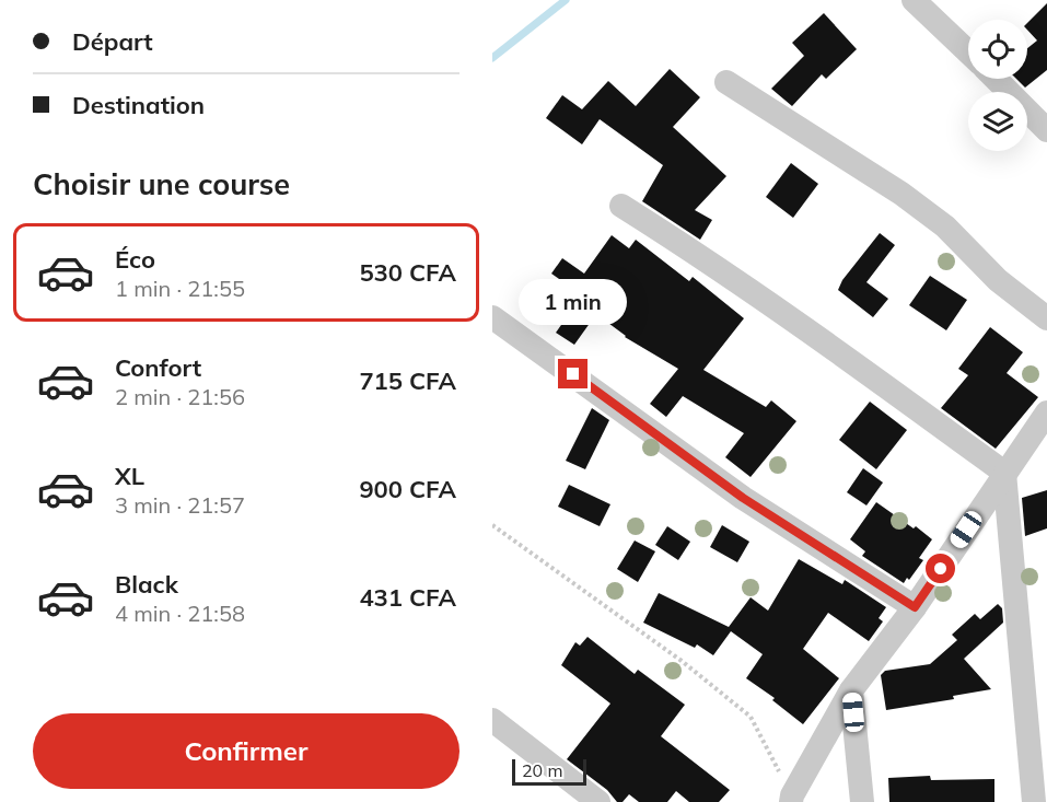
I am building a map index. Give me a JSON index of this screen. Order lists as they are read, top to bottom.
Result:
{
  "scale_bar": "20 m",
  "page": {
    "banner": ["Départ", "Destination"],
    "heading": "Choisir une course",
    "list": [
      {
        "name": "Éco",
        "note": "1 min · 21:55",
        "value": "530 CFA"
      },
      {
        "name": "Confort",
        "note": "2 min · 21:56",
        "value": "715 CFA"
      },
      {
        "name": "XL",
        "note": "3 min · 21:57",
        "value": "900 CFA"
      },
      {
        "name": "Black",
        "note": "4 min · 21:58",
        "value": "431 CFA"
      }
    ],
    "bubble": "1 min",
    "buttons": "Confirmer",
    "scale": "20 m"
  }
}
